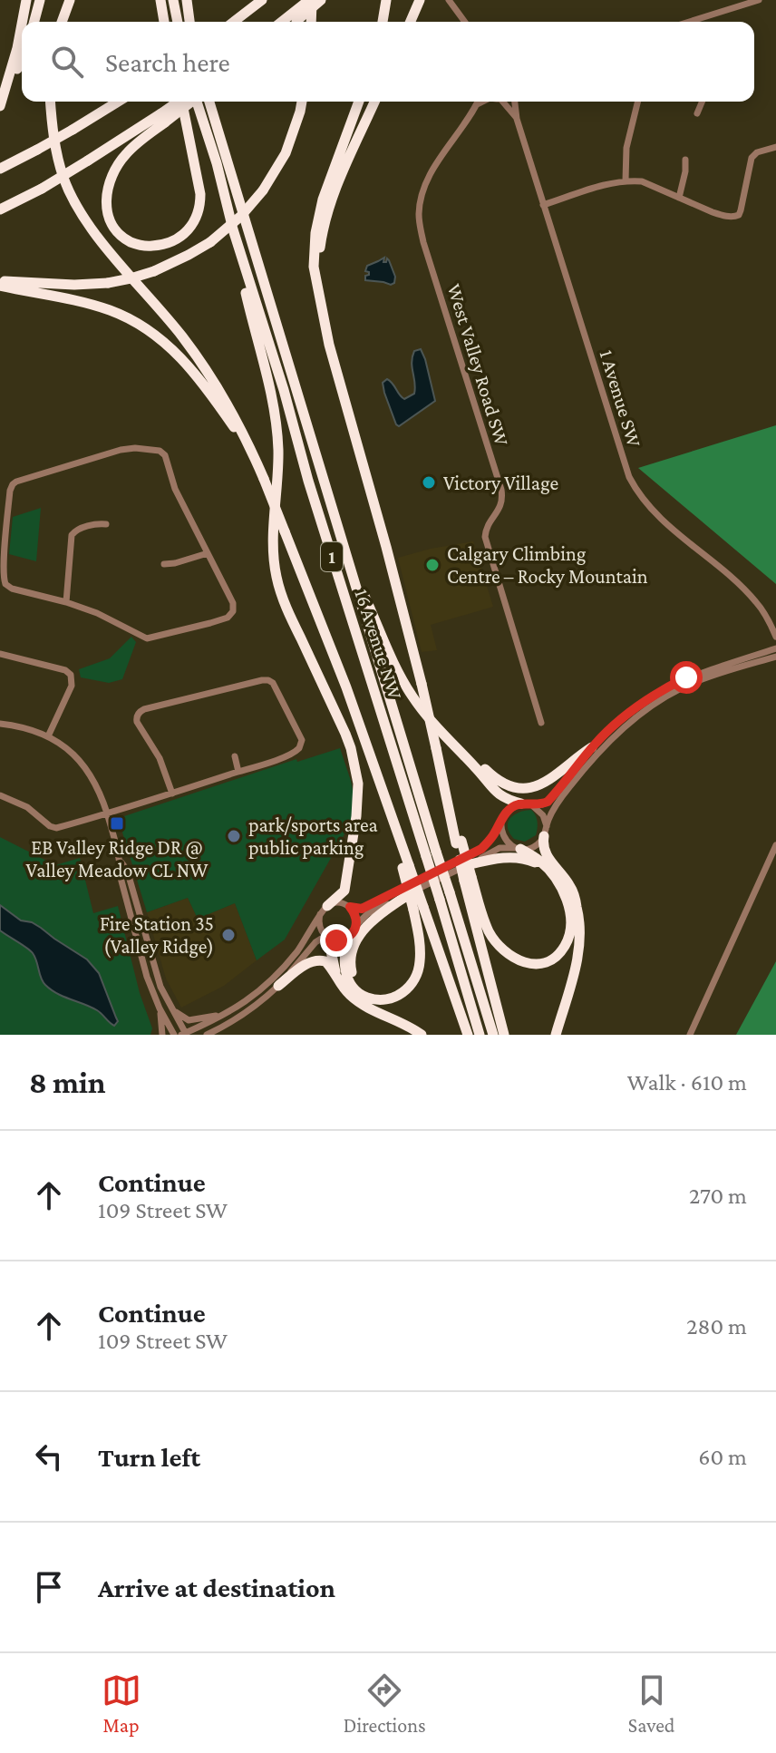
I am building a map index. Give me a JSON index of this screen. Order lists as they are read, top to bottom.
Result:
{
  "streets": {
    "highway": ["1", "16 Avenue NW"],
    "street": ["West Valley Road SW", "1 Avenue SW"]
  },
  "places": {
    "other": [
      "Victory Village",
      "Calgary Climbing Centre – Rocky Mountain",
      "park/sports area public parking",
      "Fire Station 35 (Valley Ridge)"
    ],
    "transit": ["EB Valley Ridge DR @ Valley Meadow CL NW"]
  },
  "page": {
    "search": "Search here",
    "heading": ["8 min", "Walk · 610 m"],
    "list": [
      ["Continue", "109 Street SW", "270 m"],
      ["Continue", "109 Street SW", "280 m"],
      ["Turn left", "60 m"],
      "Arrive at destination"
    ],
    "nav": ["Map", "Directions", "Saved"]
  }
}
